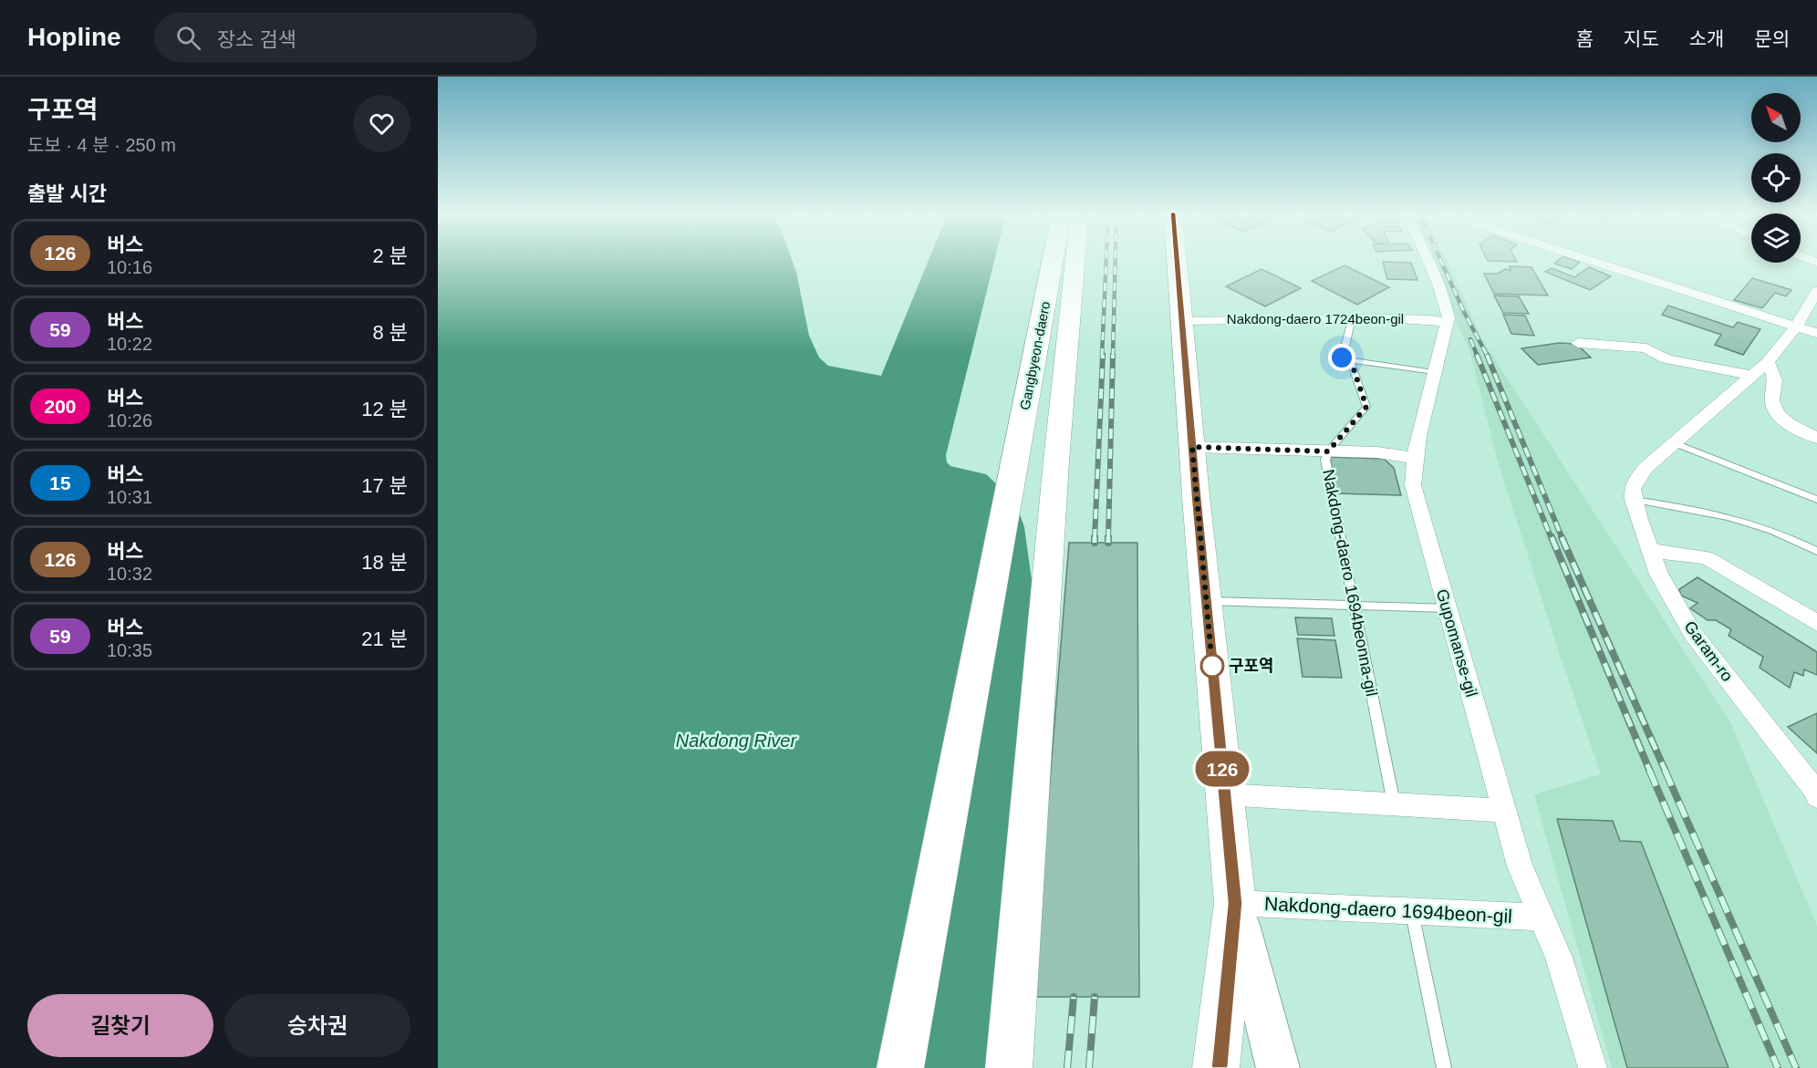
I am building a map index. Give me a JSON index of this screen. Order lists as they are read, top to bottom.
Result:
{
  "streets": {
    "main road": ["Gangbyeon-daero"],
    "street": [
      "Nakdong-daero 1724beon-gil",
      "Gupomanse-gil",
      "Garam-ro",
      "Nakdong-daero 1694beon-gil"
    ],
    "lane": ["Nakdong-daero 1694beonna-gil"]
  },
  "crossings": [
    ["Nakdong-daero 1724beon-gil", "Nakdong-daero 1694beonna-gil"],
    ["Nakdong-daero 1724beon-gil", "Gupomanse-gil"],
    ["Gupomanse-gil", "Nakdong-daero 1694beon-gil"]
  ],
  "water": ["Nakdong River"],
  "places": ["구포역"],
  "lines": ["bus line 126"],
  "north": "top left",
  "page": {
    "header": "Hopline",
    "search": "장소 검색",
    "nav": [
      "홈",
      "지도",
      "소개",
      "문의"
    ],
    "heading": [
      ["구포역", "도보 · 4 분 · 250 m"],
      "출발 시간"
    ],
    "on_map": "126",
    "list": [
      {
        "mark": "126",
        "name": "버스",
        "note": "10:16",
        "value": "2 분"
      },
      {
        "mark": "59",
        "name": "버스",
        "note": "10:22",
        "value": "8 분"
      },
      {
        "mark": "200",
        "name": "버스",
        "note": "10:26",
        "value": "12 분"
      },
      {
        "mark": "15",
        "name": "버스",
        "note": "10:31",
        "value": "17 분"
      },
      {
        "mark": "126",
        "name": "버스",
        "note": "10:32",
        "value": "18 분"
      },
      {
        "mark": "59",
        "name": "버스",
        "note": "10:35",
        "value": "21 분"
      }
    ],
    "buttons": ["길찾기", "승차권"]
  }
}
